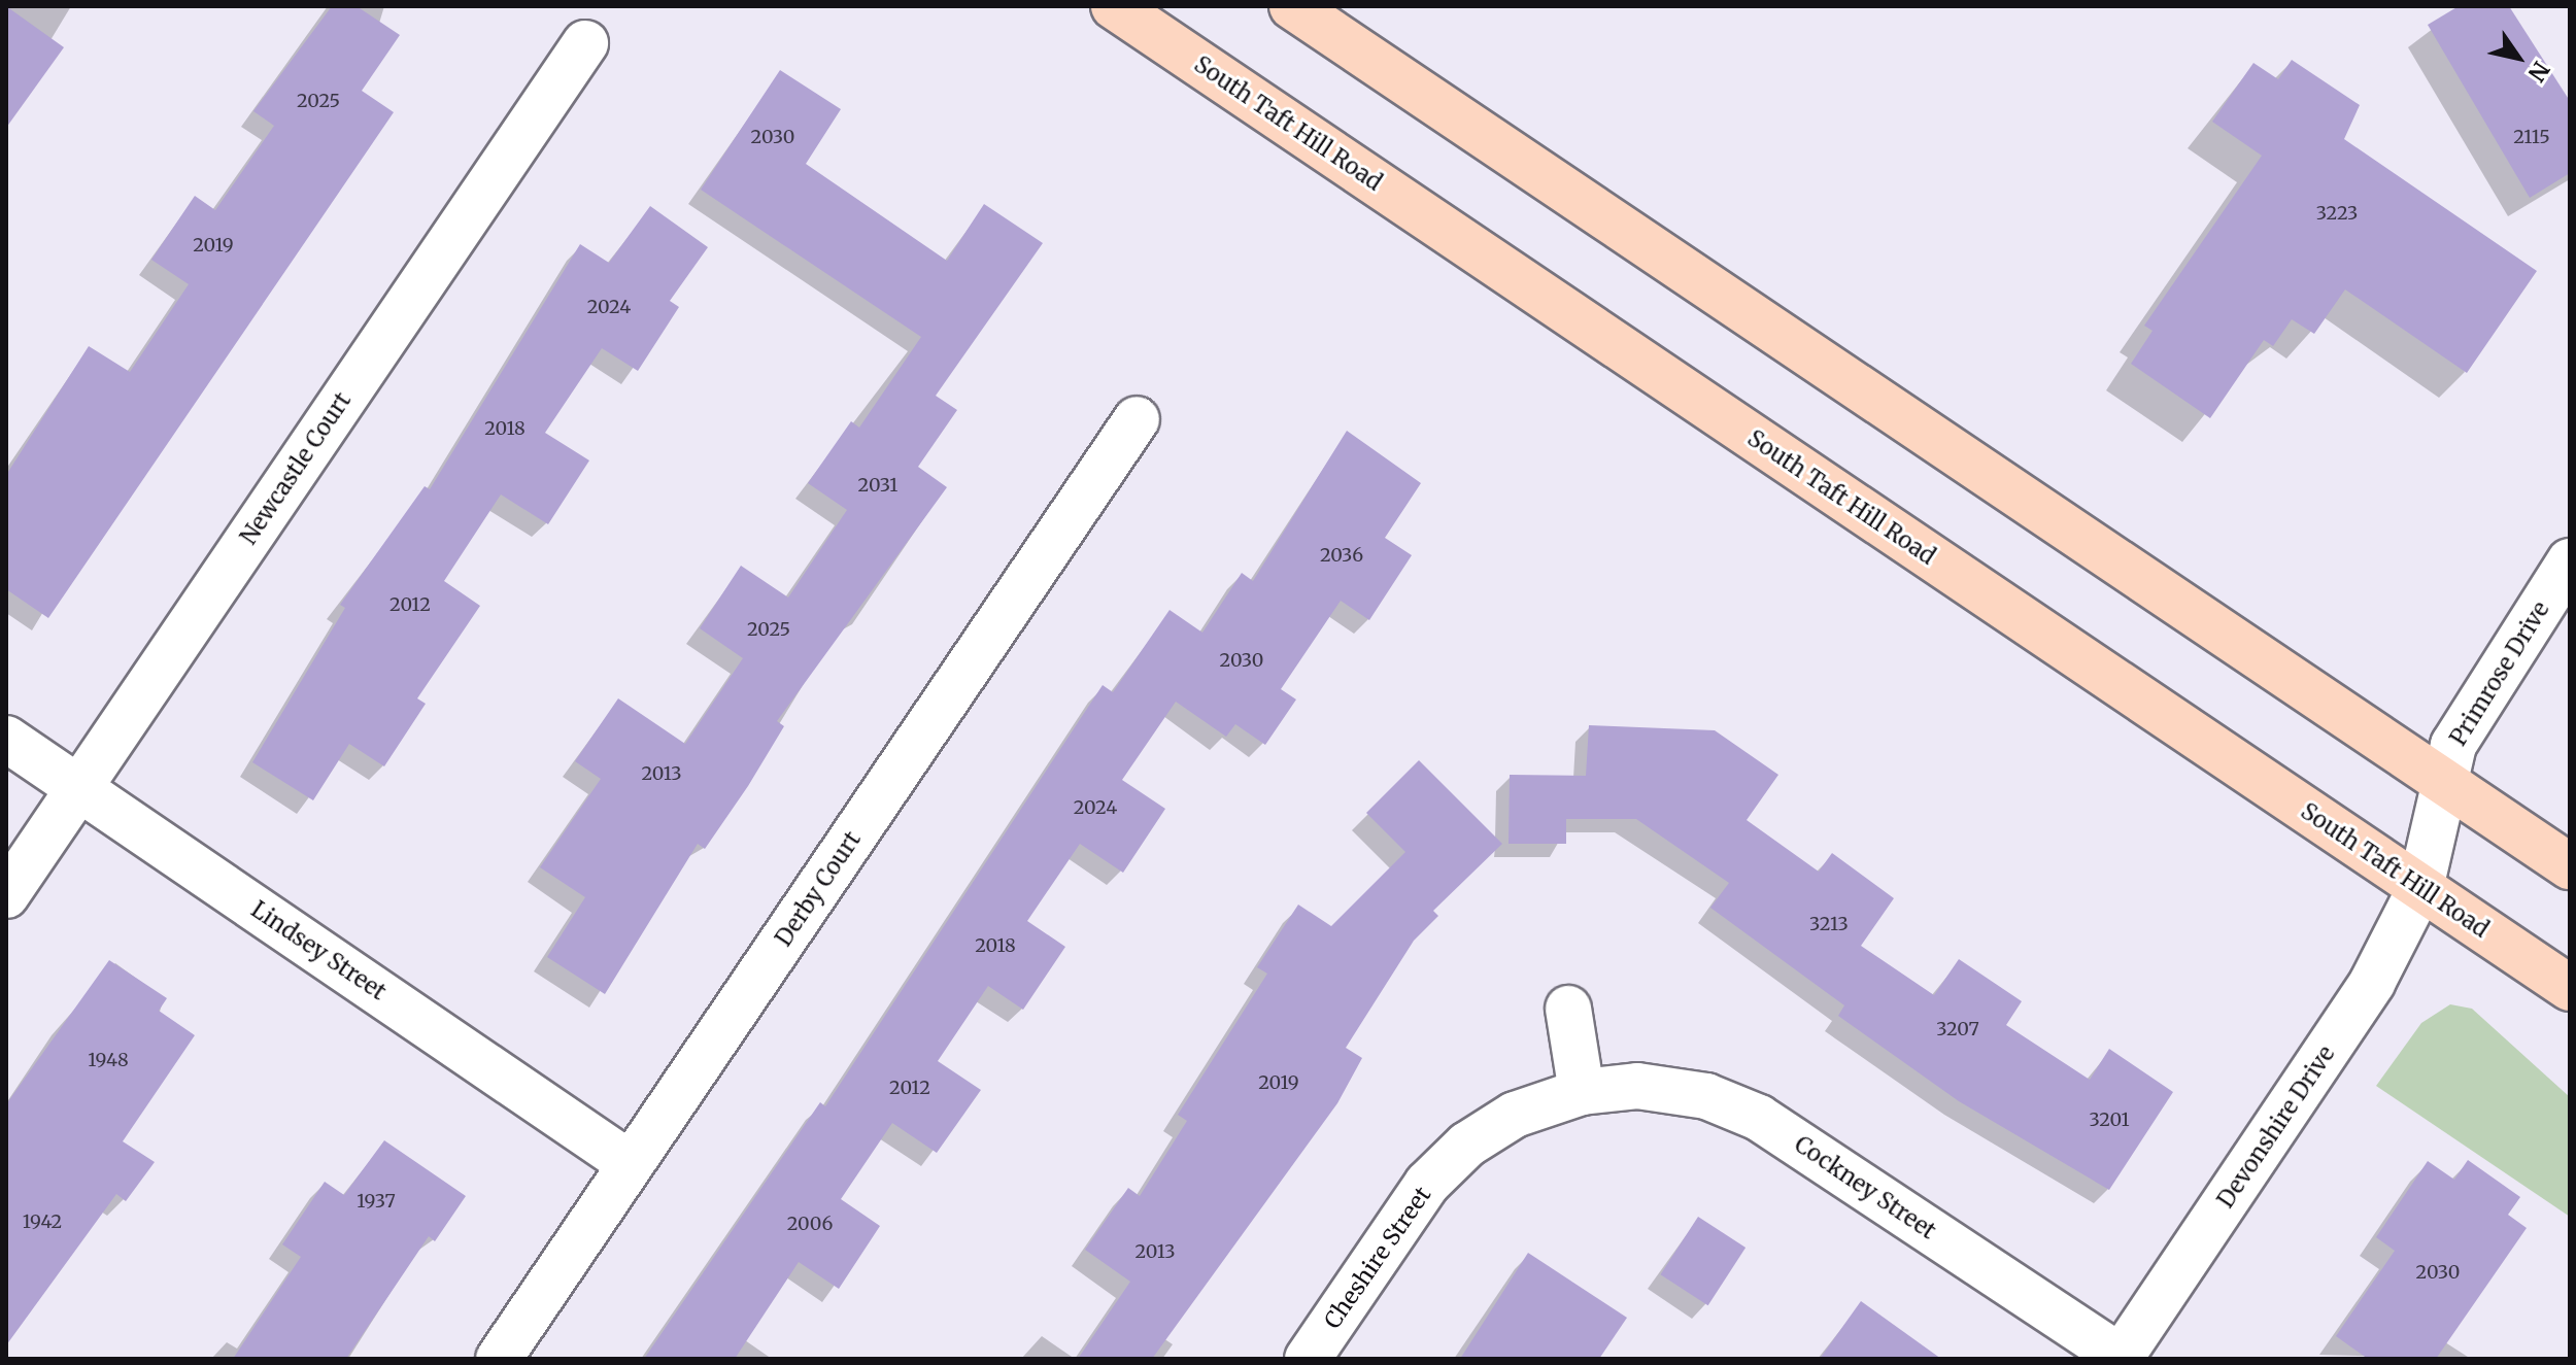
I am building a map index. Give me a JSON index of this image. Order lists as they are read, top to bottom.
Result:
{
  "streets": {
    "main road": ["South Taft Hill Road"],
    "street": [
      "Newcastle Court",
      "Primrose Drive",
      "Derby Court",
      "Lindsey Street",
      "Devonshire Drive",
      "Cockney Street",
      "Cheshire Street"
    ]
  },
  "crossings": [
    ["South Taft Hill Road", "Primrose Drive"],
    ["South Taft Hill Road", "Devonshire Drive"],
    ["Newcastle Court", "Lindsey Street"],
    ["Primrose Drive", "Devonshire Drive"],
    ["Derby Court", "Lindsey Street"],
    ["Devonshire Drive", "Cockney Street"],
    ["Cockney Street", "Cheshire Street"]
  ],
  "house_numbers": [
    "2025",
    "2030",
    "2115",
    "3223",
    "2019",
    "2024",
    "2018",
    "2031",
    "2036",
    "2012",
    "2025",
    "2030",
    "2013",
    "2024",
    "3213",
    "2018",
    "3207",
    "1948",
    "2019",
    "2012",
    "3201",
    "1937",
    "1942",
    "2006",
    "2013",
    "2030"
  ],
  "north": "bottom right"
}
